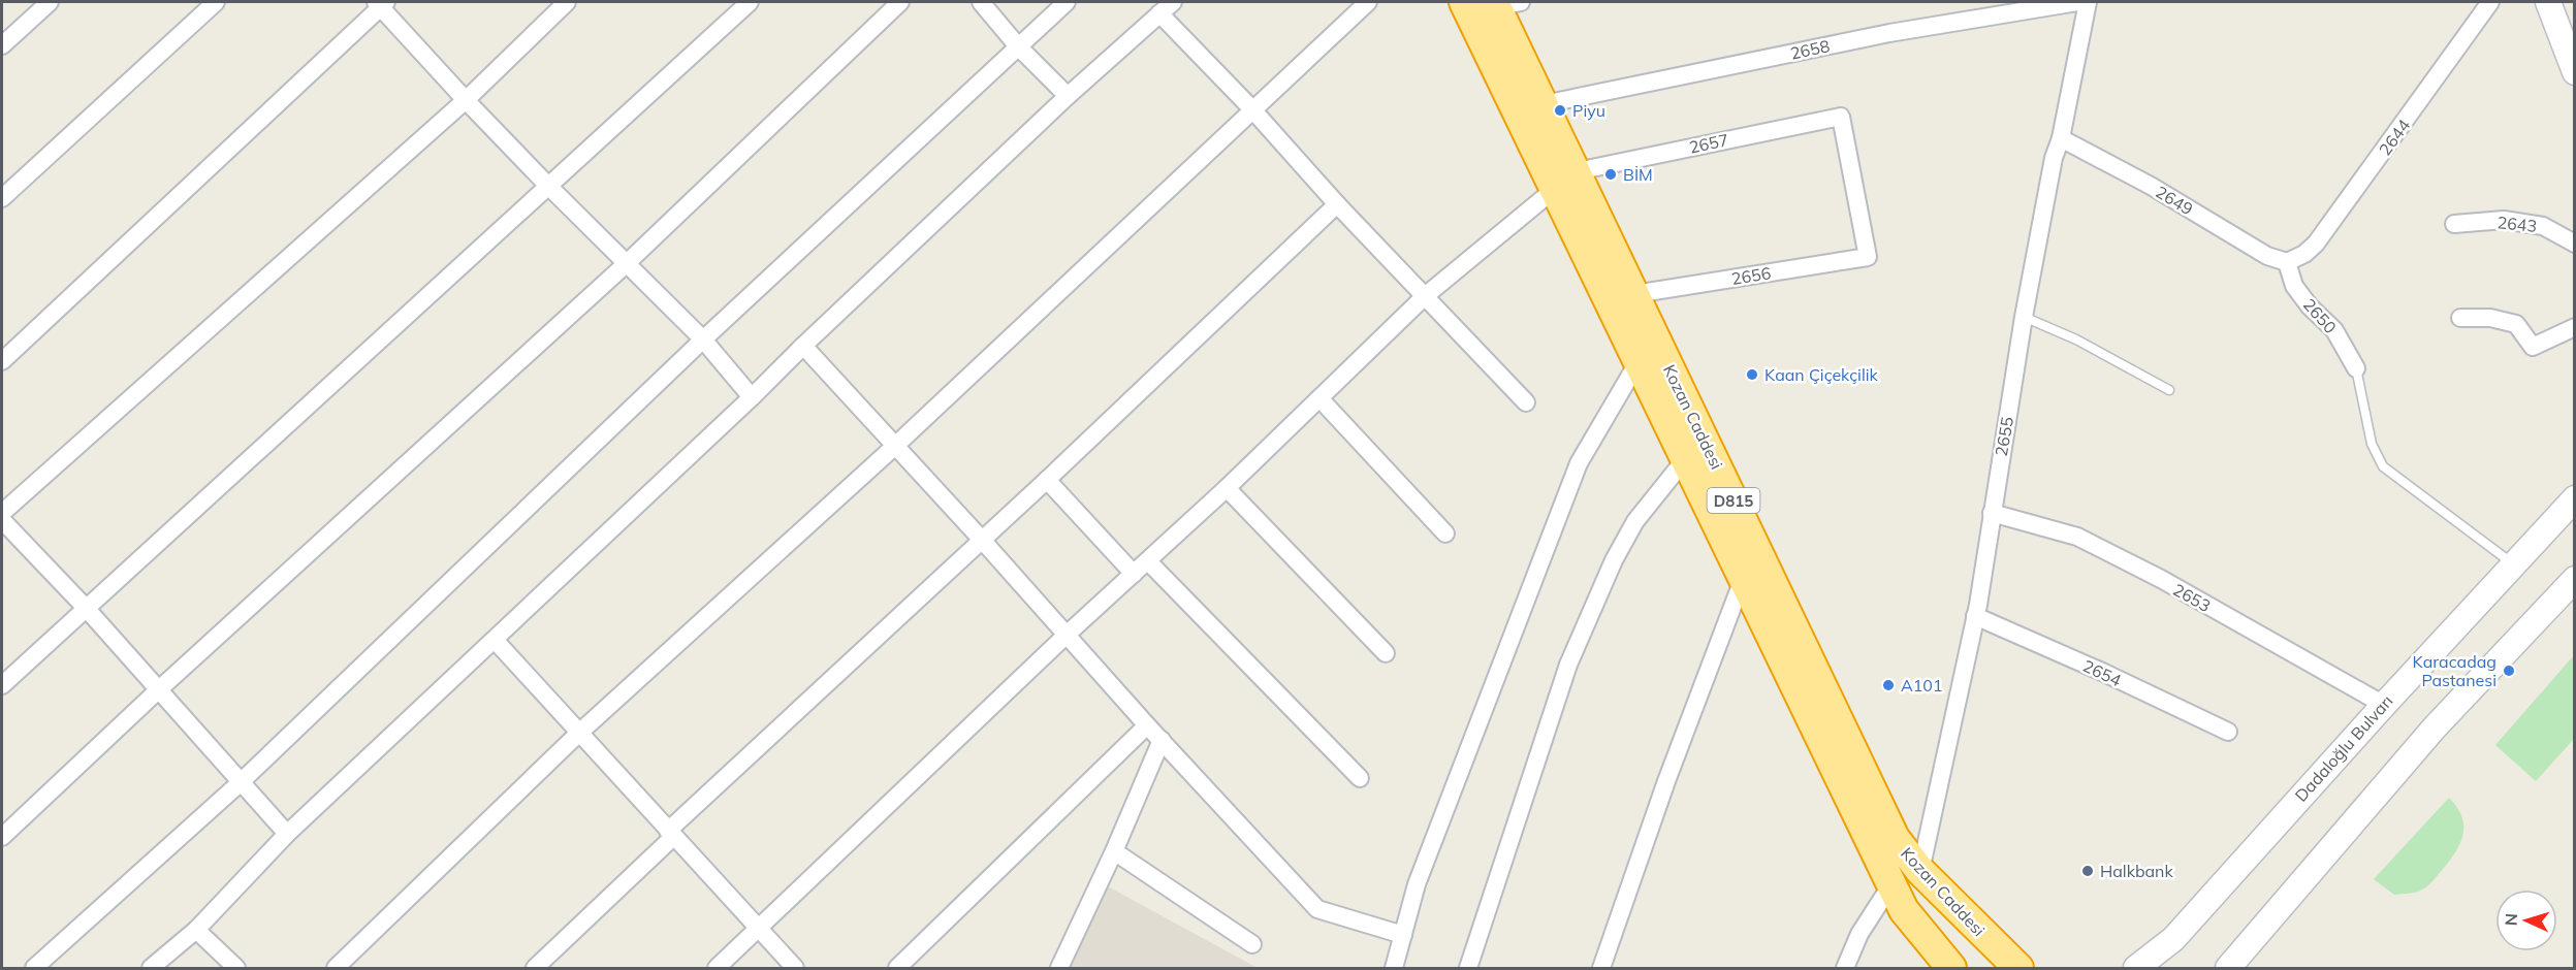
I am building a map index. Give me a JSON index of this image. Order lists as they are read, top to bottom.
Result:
{
  "streets": {
    "highway": ["Kozan Caddesi", "D815"],
    "main road": ["Dadaloğlu Bulvarı"],
    "street": [
      "2658",
      "2644",
      "2657",
      "2649",
      "2643",
      "2656",
      "2650",
      "2655",
      "2653",
      "2654"
    ]
  },
  "crossings": [
    ["2658", "Kozan Caddesi"],
    ["2644", "2649"],
    ["2644", "2650"],
    ["2657", "2656"],
    ["2657", "Kozan Caddesi"],
    ["2649", "2650"],
    ["2649", "2655"],
    ["2656", "Kozan Caddesi"],
    ["Kozan Caddesi", "2655"],
    ["2655", "2653"],
    ["2655", "2654"],
    ["2653", "Dadaloğlu Bulvarı"]
  ],
  "places": [
    "Piyu",
    "BİM",
    "Kaan Çiçekçilik",
    "Karacadag Pastanesi",
    "A101",
    "Halkbank"
  ],
  "north": "left"
}
